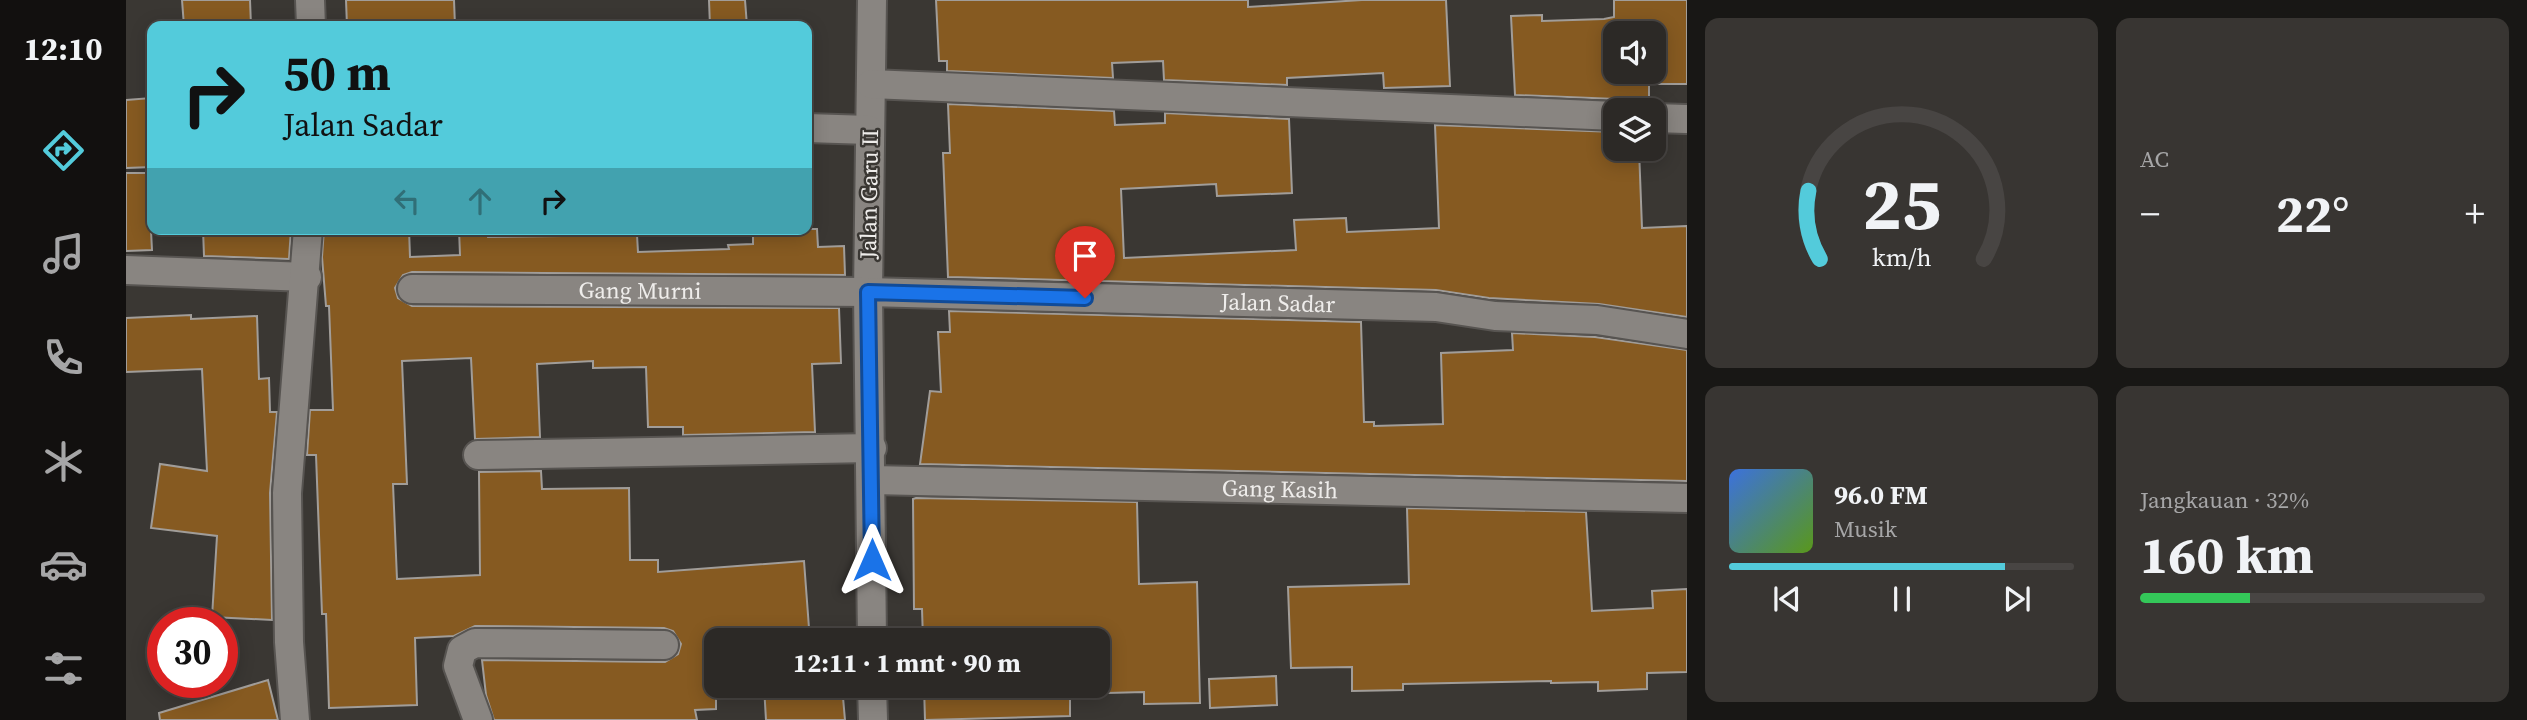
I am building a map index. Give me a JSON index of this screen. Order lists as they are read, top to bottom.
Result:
{
  "streets": {
    "street": [
      "Jalan Garu II",
      "Gang Murni",
      "Jalan Sadar",
      "Gang Kasih"
    ]
  },
  "crossings": [
    ["Jalan Garu II", "Gang Murni"],
    ["Jalan Garu II", "Jalan Sadar"],
    ["Jalan Garu II", "Gang Kasih"],
    ["Gang Murni", "Jalan Sadar"]
  ],
  "page": {
    "tabs": "12:10",
    "tile": [
      "AC",
      ["Jangkauan · 32%", "160 km"]
    ],
    "turn": ["50 m", "Jalan Sadar"],
    "heat": ["−", "22°", "+"],
    "song": ["96.0 FM", "Musik"],
    "limit": "30",
    "trip": "12:11 · 1 mnt · 90 m",
    "gauge": ["25", "km/h"]
  }
}
